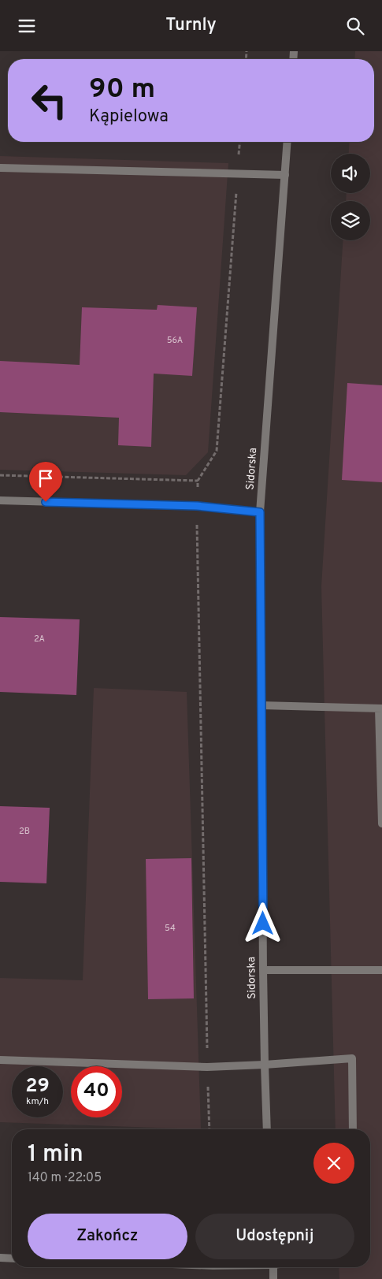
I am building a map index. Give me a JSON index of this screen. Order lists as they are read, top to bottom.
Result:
{
  "streets": {
    "street": ["Sidorska"]
  },
  "house_numbers": [
    "56A",
    "2A",
    "2B",
    "54"
  ],
  "page": {
    "header": "Turnly",
    "turn": ["90 m", "Kąpielowa"],
    "speed": "29 km/h",
    "limit": "40",
    "heading": ["1 min", "140 m · 22:05"],
    "buttons": ["Zakończ", "Udostępnij"]
  }
}
